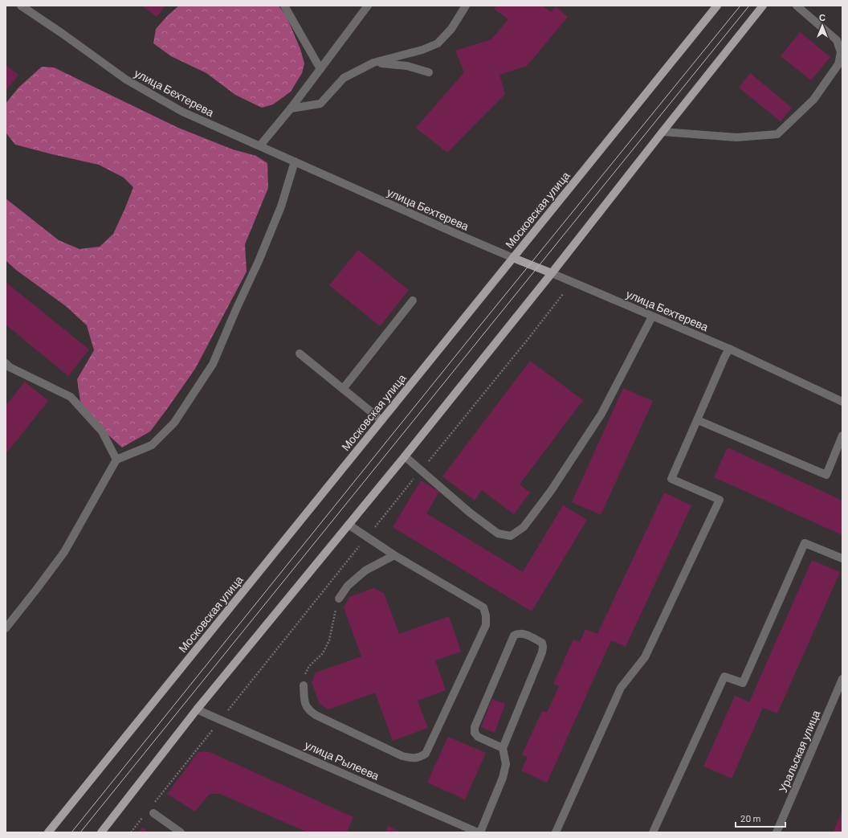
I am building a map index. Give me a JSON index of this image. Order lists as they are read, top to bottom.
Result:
{
  "streets": {
    "main road": ["улица Бехтерева", "Московская улица"],
    "street": ["Уральская улица", "улица Рылеева"]
  },
  "crossings": [
    ["улица Бехтерева", "Московская улица"]
  ],
  "scale_bar": "20 m",
  "north": "top"
}
